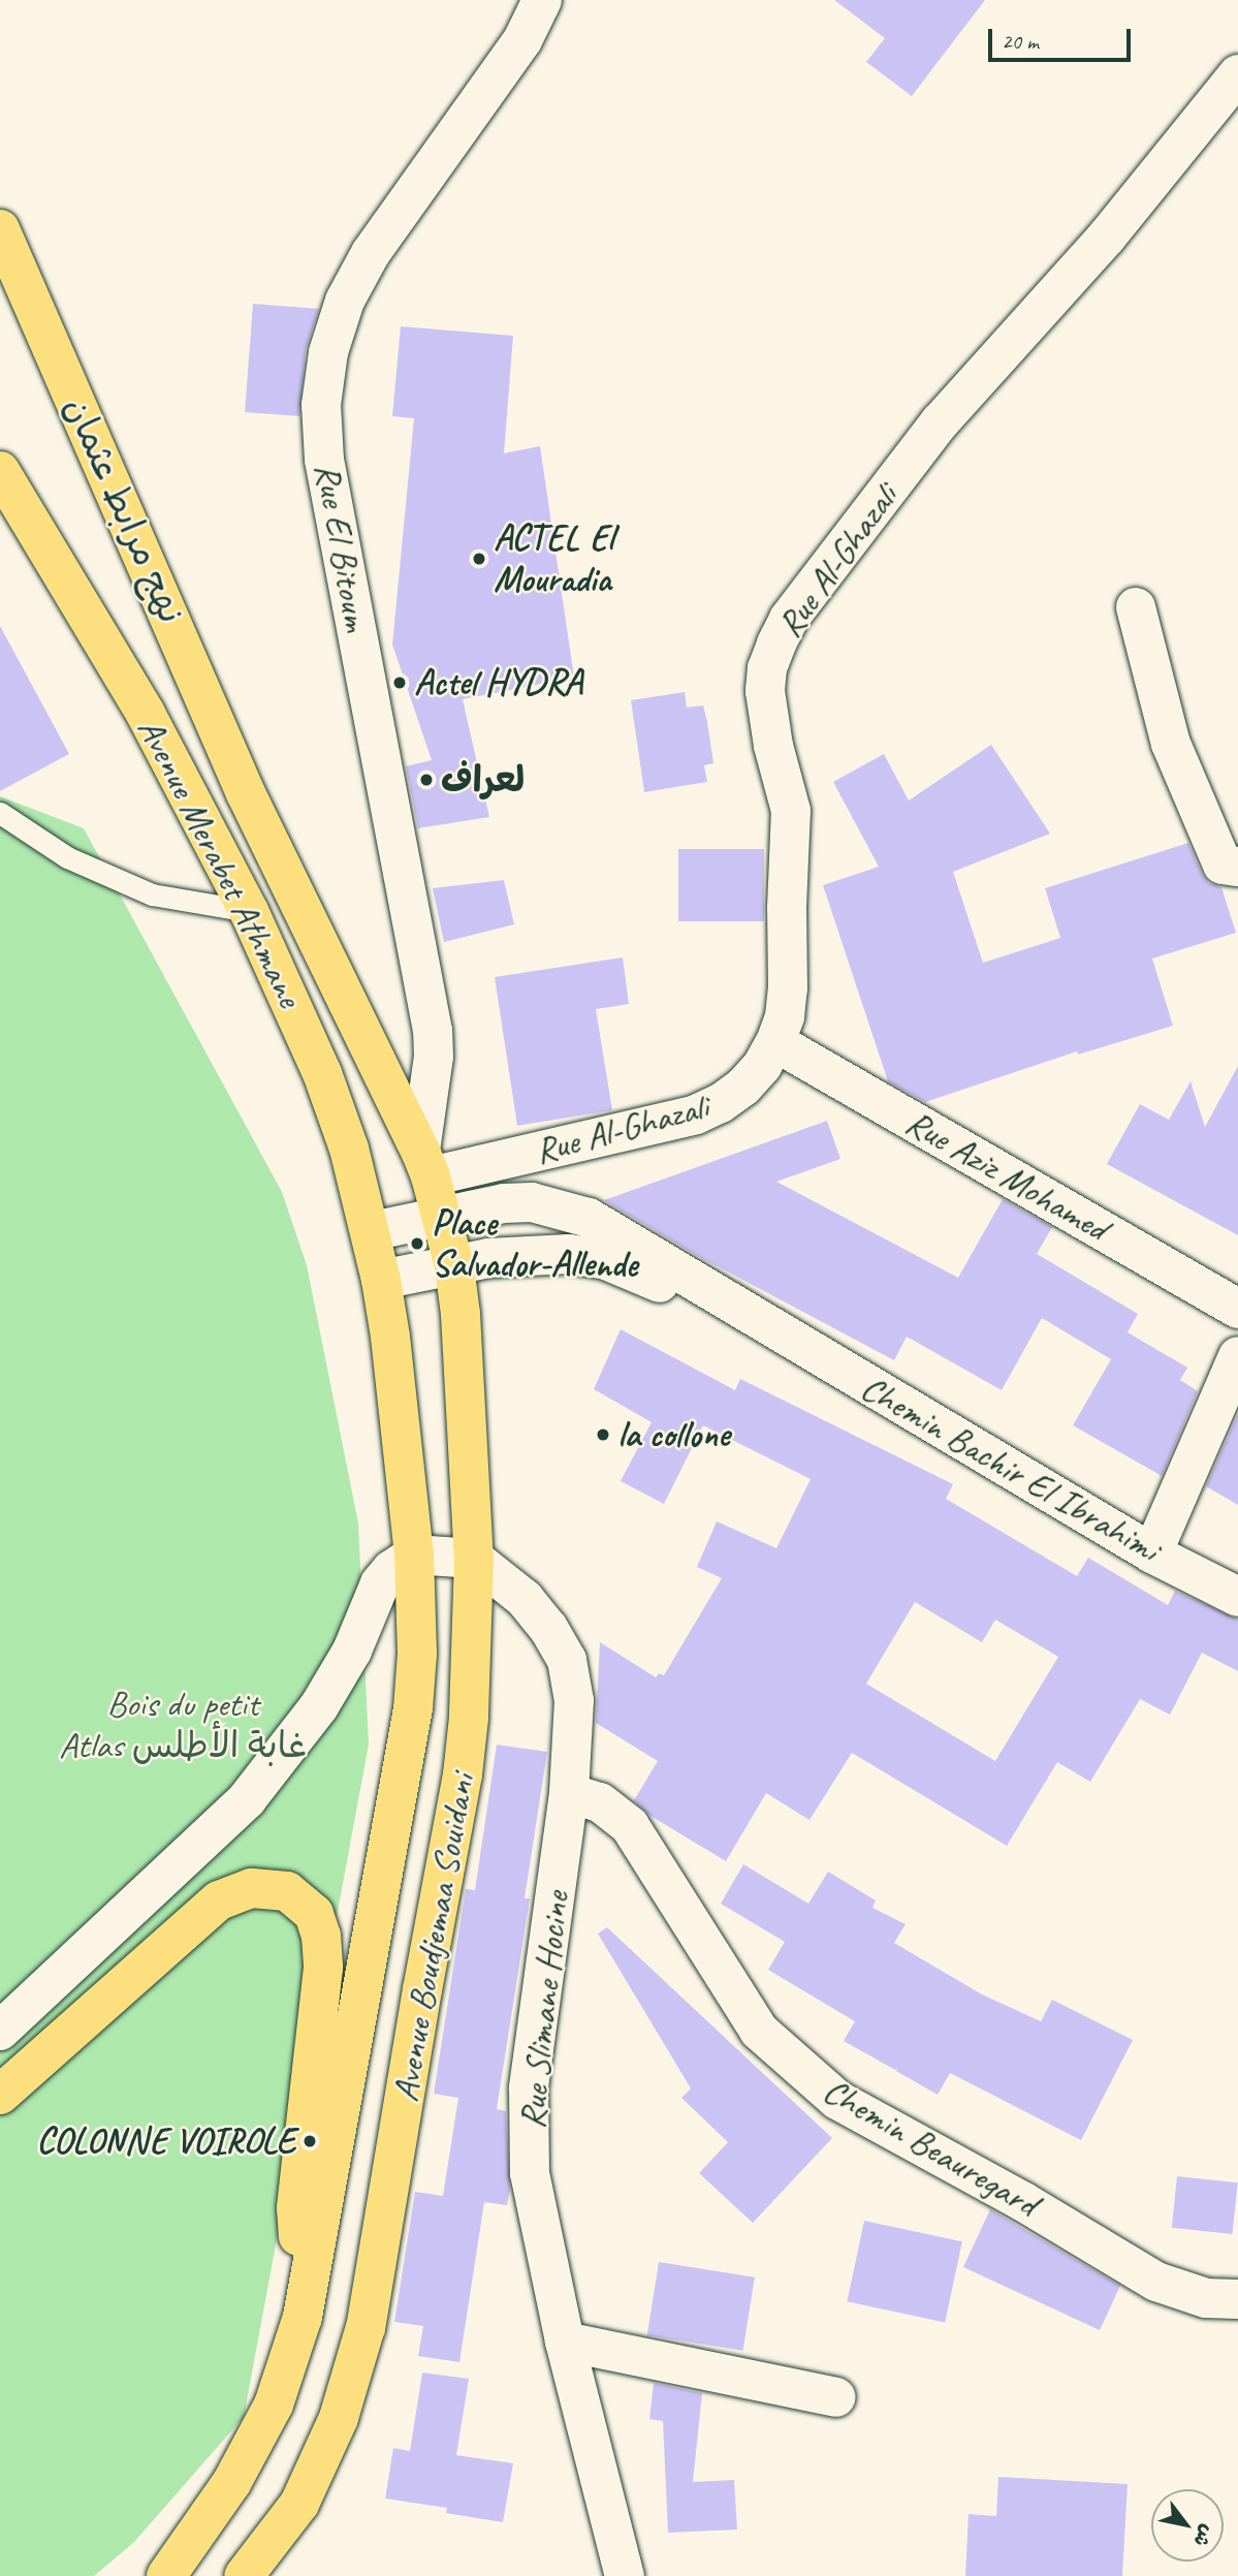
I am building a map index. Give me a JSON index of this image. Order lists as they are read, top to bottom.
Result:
{
  "streets": {
    "main road": ["نهج مرابط عثمان", "Avenue Merabet Athmane", "Avenue Boudjemaa Souidani"],
    "street": [
      "Rue El Bitoum",
      "Rue Al-Ghazali",
      "Rue Aziz Mohamed",
      "Chemin Bachir El Ibrahimi",
      "Rue Slimane Hocine",
      "Chemin Beauregard"
    ]
  },
  "crossings": [
    ["نهج مرابط عثمان", "Avenue Merabet Athmane"],
    ["Rue El Bitoum", "Rue Al-Ghazali"],
    ["Rue El Bitoum", "Avenue Merabet Athmane"],
    ["Rue Al-Ghazali", "Avenue Merabet Athmane"],
    ["Rue Al-Ghazali", "Rue Aziz Mohamed"],
    ["Avenue Merabet Athmane", "Chemin Bachir El Ibrahimi"],
    ["Avenue Merabet Athmane", "Avenue Boudjemaa Souidani"],
    ["Chemin Bachir El Ibrahimi", "Avenue Boudjemaa Souidani"],
    ["Avenue Boudjemaa Souidani", "Rue Slimane Hocine"],
    ["Rue Slimane Hocine", "Chemin Beauregard"]
  ],
  "parks": ["Bois du petit Atlas غابة الأطلس"],
  "places": [
    "ACTEL El Mouradia",
    "Actel HYDRA",
    "لعراف",
    "Place Salvador-Allende",
    "la collone",
    "COLONNE VOIROLE"
  ],
  "scale_bar": "20 m",
  "north": "bottom right"
}
